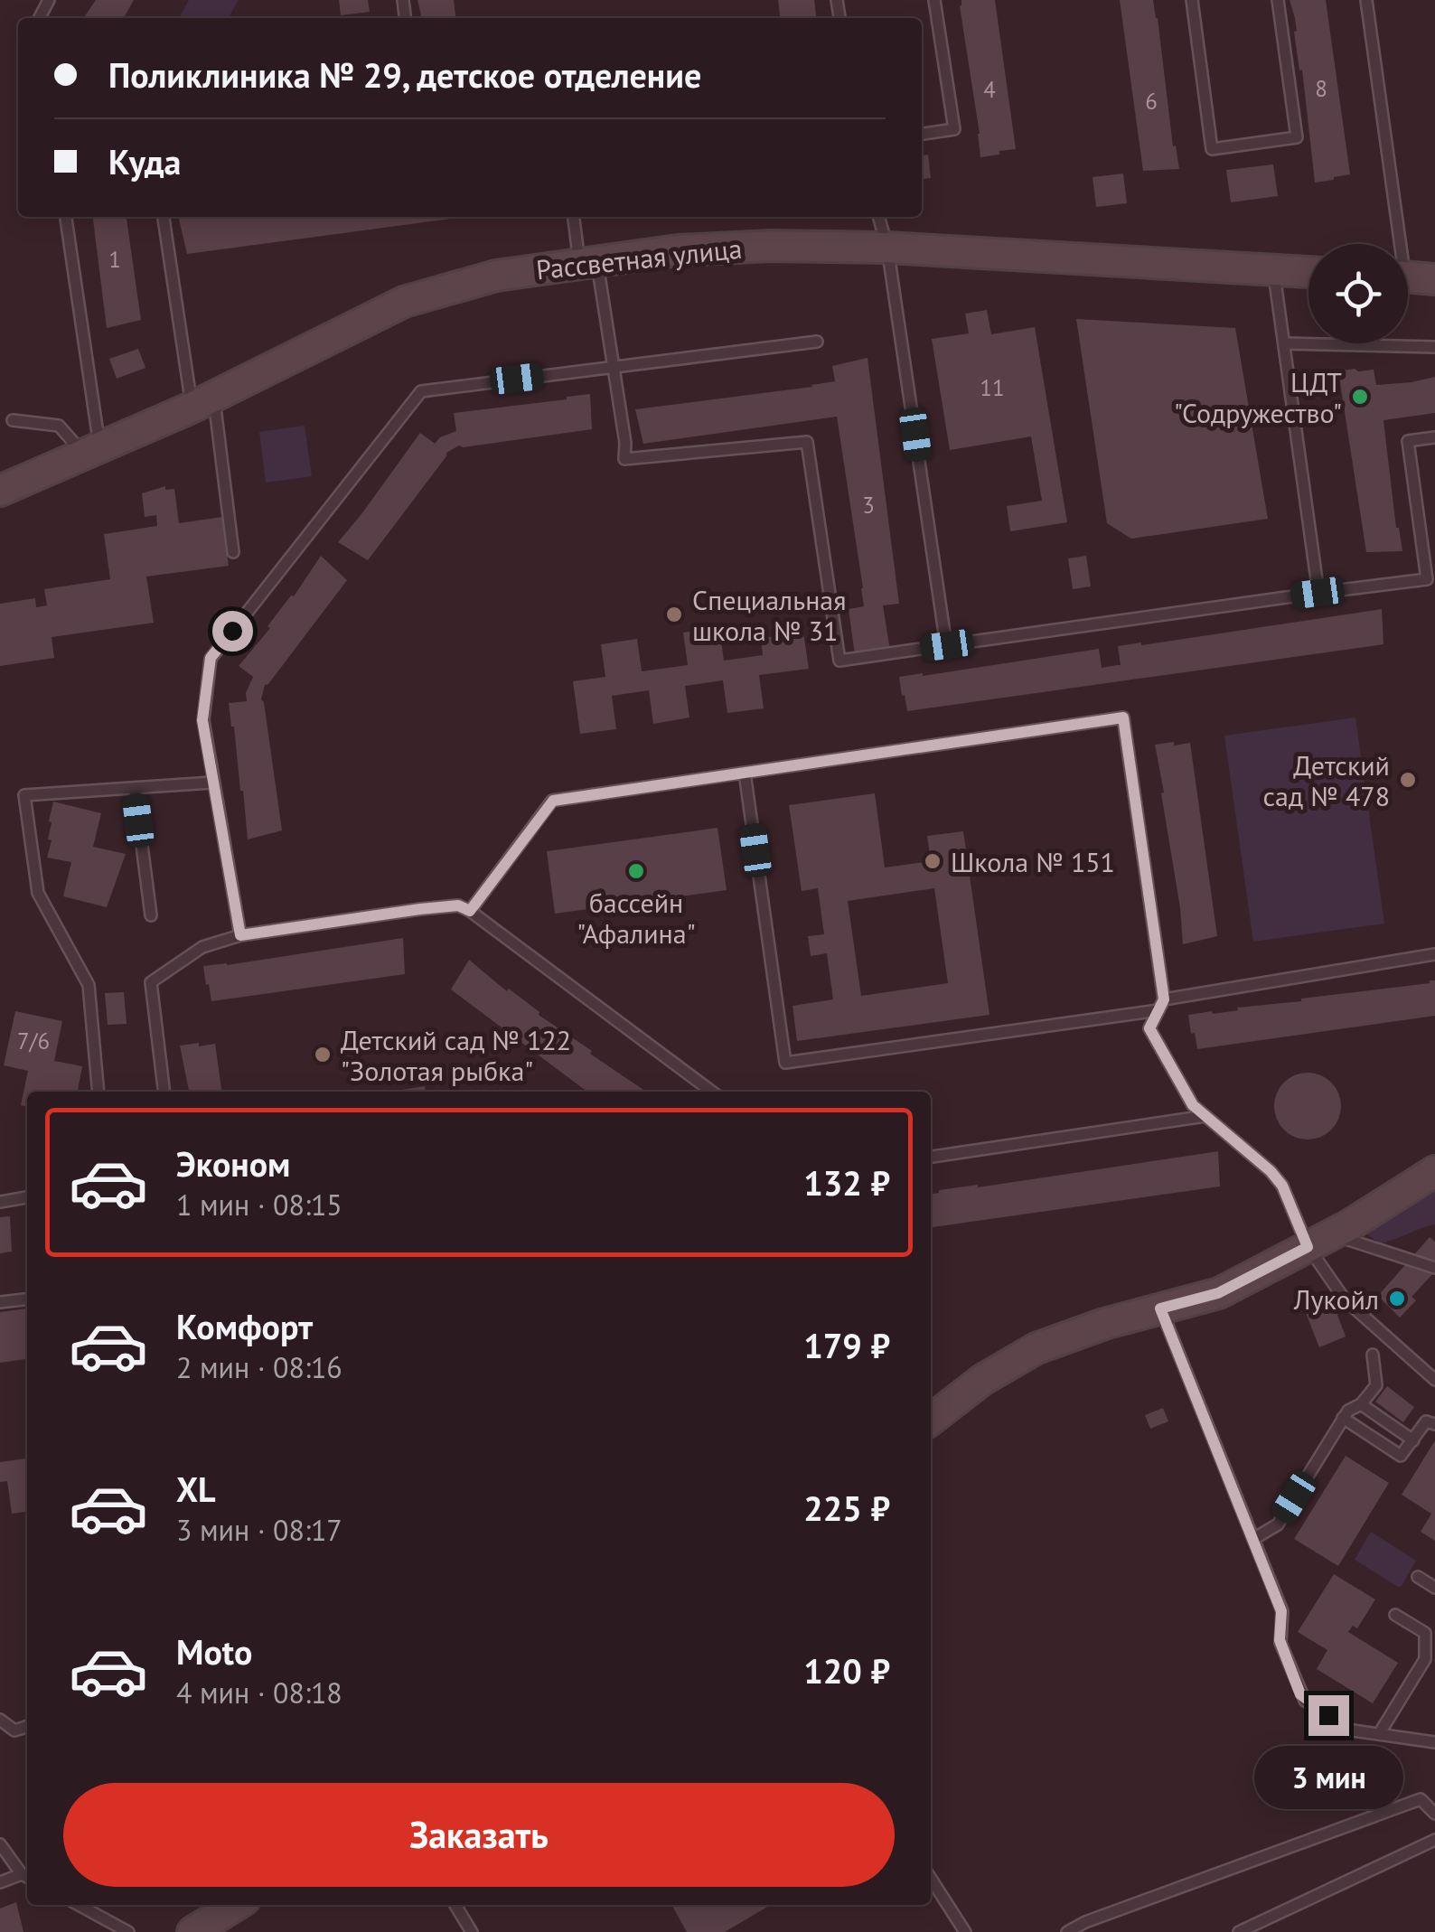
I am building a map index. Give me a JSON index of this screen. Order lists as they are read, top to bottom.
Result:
{
  "streets": {
    "street": ["Рассветная улица"]
  },
  "places": [
    "ЦДТ \"Содружество\"",
    "Специальная школа № 31",
    "Детский сад № 478",
    "Школа № 151",
    "бассейн \"Афалина\"",
    "Детский сад № 122 \"Золотая рыбка\"",
    "Лукойл"
  ],
  "house_numbers": [
    "8",
    "4",
    "6",
    "1",
    "11",
    "3",
    "7/6"
  ],
  "page": {
    "banner": ["Поликлиника № 29, детское отделение", "Куда"],
    "list": [
      {
        "name": "Эконом",
        "note": "1 мин · 08:15",
        "value": "132 ₽"
      },
      {
        "name": "Комфорт",
        "note": "2 мин · 08:16",
        "value": "179 ₽"
      },
      {
        "name": "XL",
        "note": "3 мин · 08:17",
        "value": "225 ₽"
      },
      {
        "name": "Moto",
        "note": "4 мин · 08:18",
        "value": "120 ₽"
      }
    ],
    "bubble": "3 мин",
    "buttons": "Заказать"
  }
}
